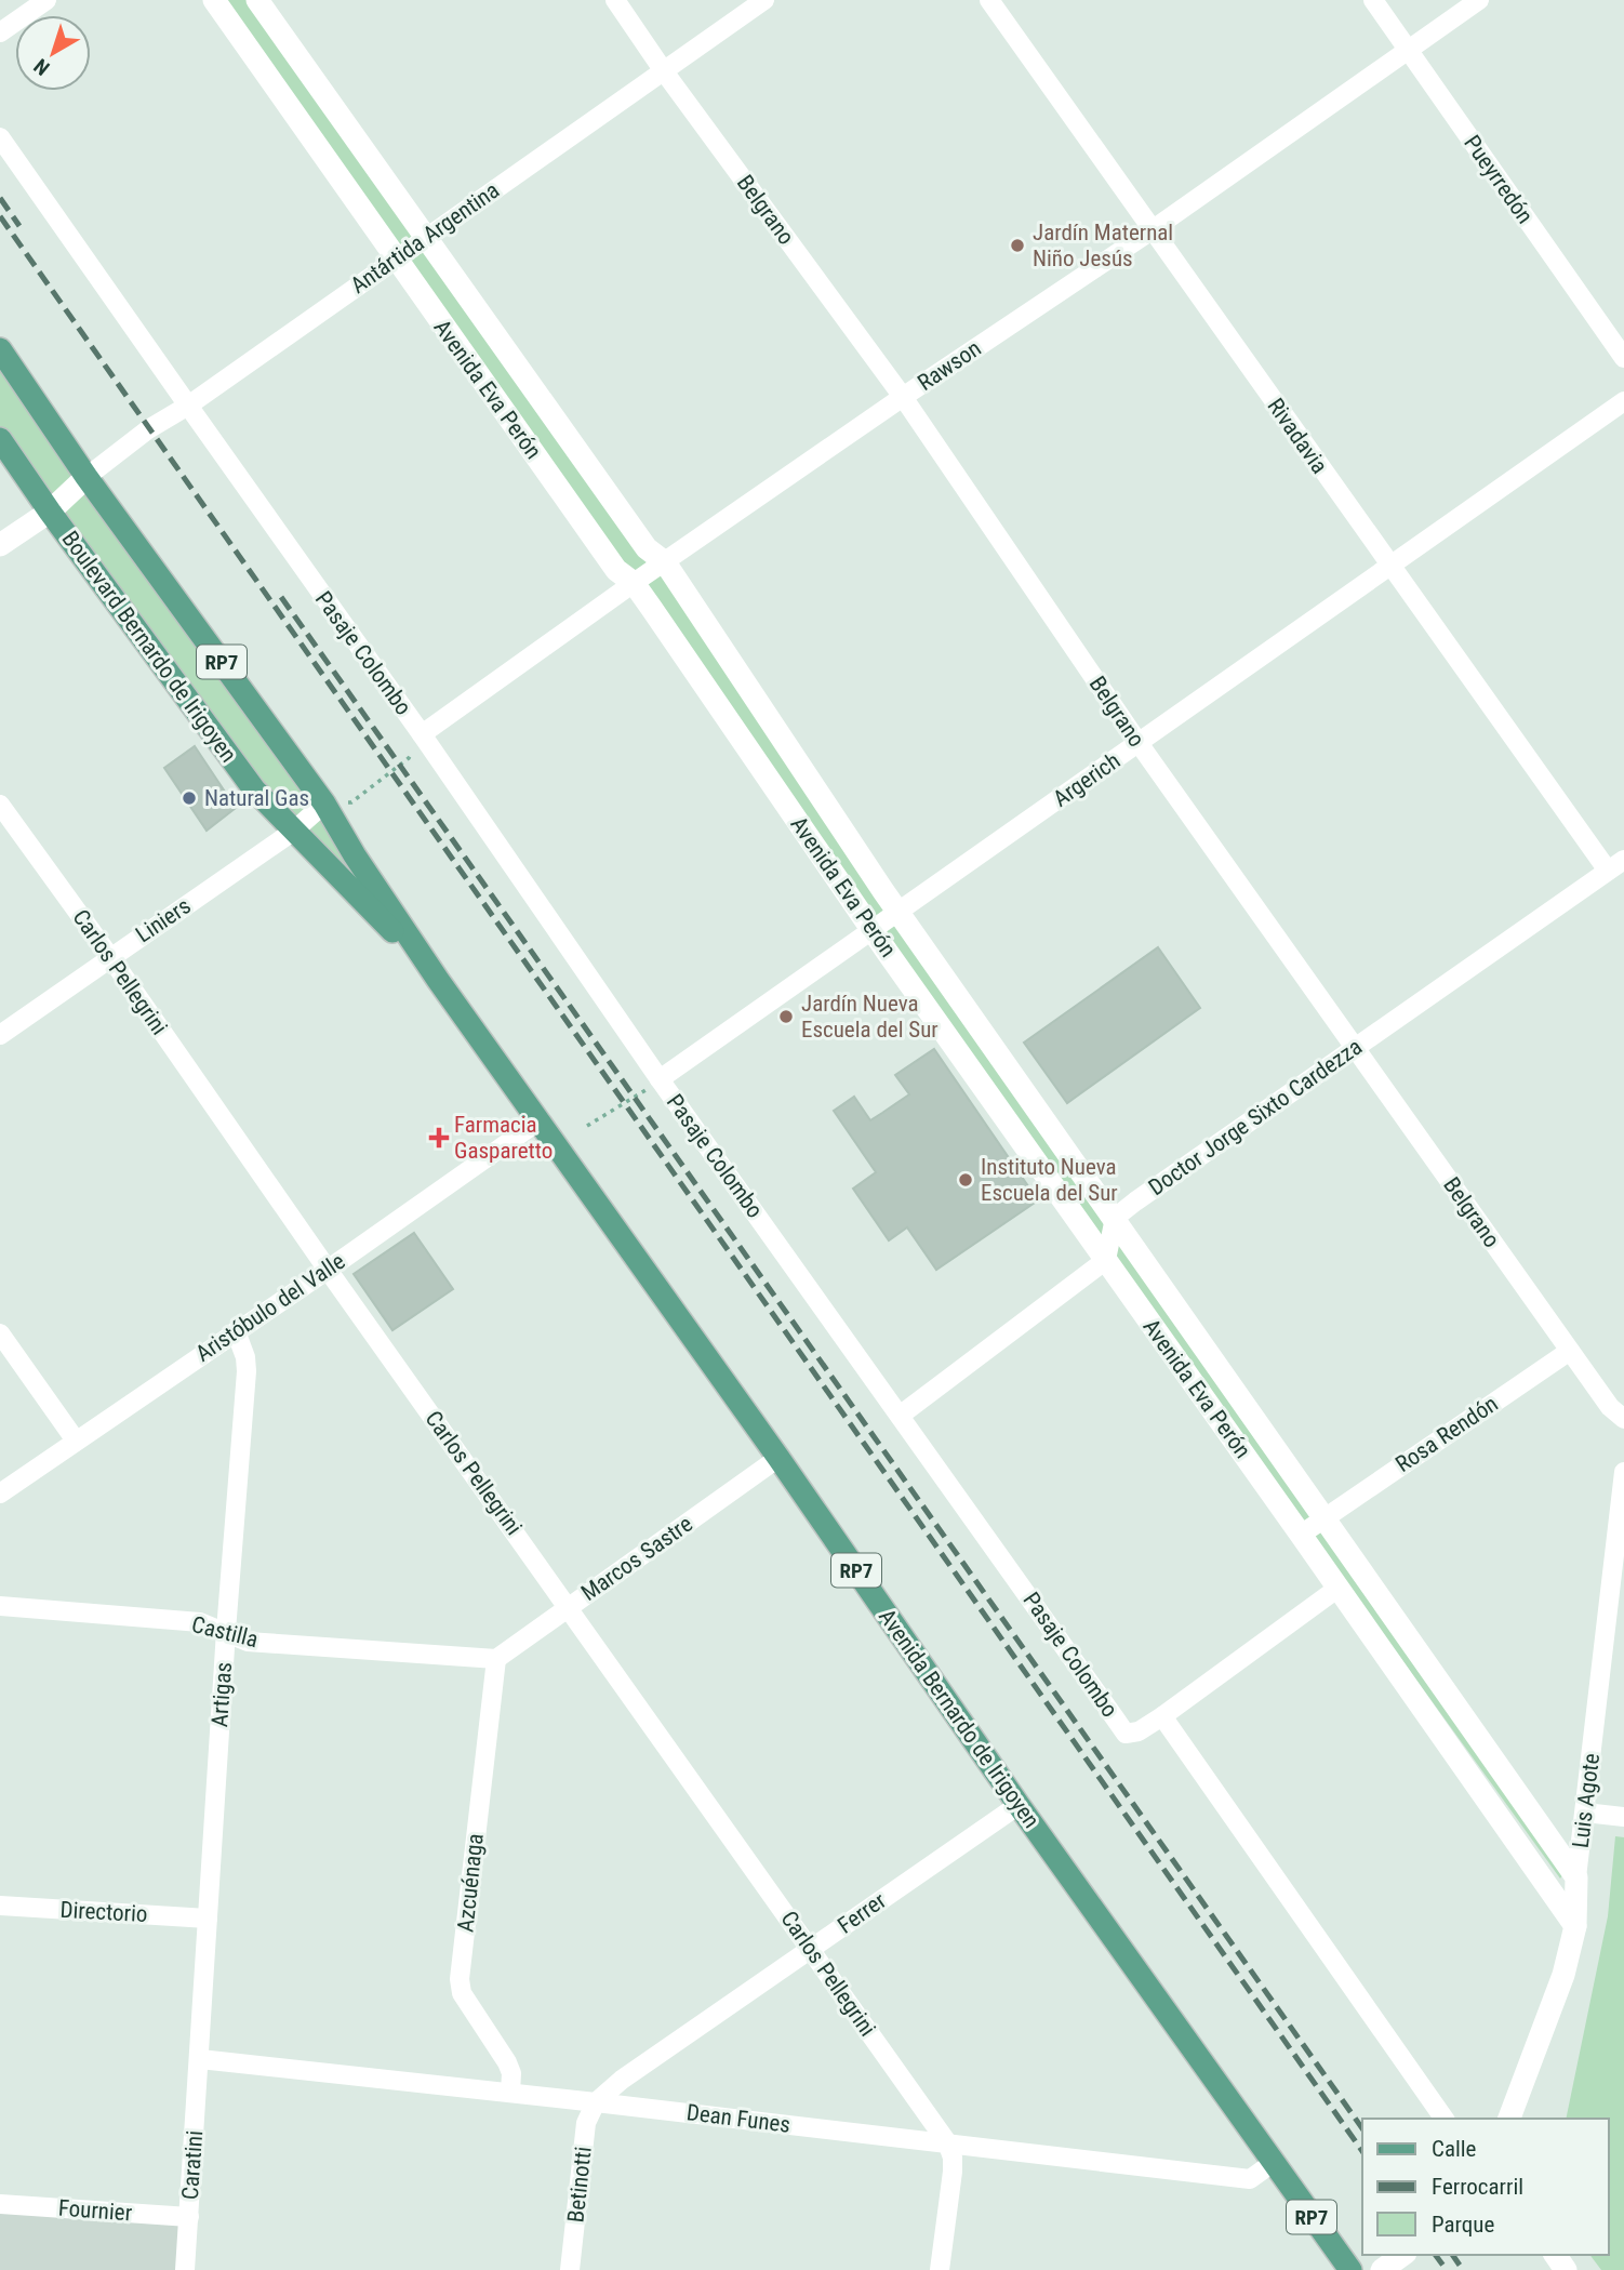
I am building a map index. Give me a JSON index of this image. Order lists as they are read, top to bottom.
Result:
{
  "streets": {
    "main road": ["Boulevard Bernardo de Irigoyen", "RP7", "Avenida Bernardo de Irigoyen"],
    "street": [
      "Pueyrredón",
      "Belgrano",
      "Antártida Argentina",
      "Rawson",
      "Avenida Eva Perón",
      "Rivadavia",
      "Pasaje Colombo",
      "Argerich",
      "Liniers",
      "Carlos Pellegrini",
      "Doctor Jorge Sixto Cardezza",
      "Aristóbulo del Valle",
      "Rosa Rendón",
      "Marcos Sastre",
      "Castilla",
      "Artigas",
      "Luis Agote",
      "Azcuénaga",
      "Directorio",
      "Ferrer",
      "Dean Funes",
      "Caratini",
      "Betinotti",
      "Fournier"
    ]
  },
  "crossings": [
    ["Pueyrredón", "Rawson"],
    ["Belgrano", "Antártida Argentina"],
    ["Belgrano", "Rawson"],
    ["Belgrano", "Argerich"],
    ["Belgrano", "Doctor Jorge Sixto Cardezza"],
    ["Belgrano", "Rosa Rendón"],
    ["Antártida Argentina", "Avenida Eva Perón"],
    ["Antártida Argentina", "Pasaje Colombo"],
    ["Antártida Argentina", "RP7"],
    ["Rawson", "Avenida Eva Perón"],
    ["Rawson", "Rivadavia"],
    ["Rawson", "Pasaje Colombo"],
    ["Avenida Eva Perón", "Argerich"],
    ["Avenida Eva Perón", "Doctor Jorge Sixto Cardezza"],
    ["Avenida Eva Perón", "Rosa Rendón"],
    ["Avenida Eva Perón", "Luis Agote"],
    ["Rivadavia", "Argerich"],
    ["Rivadavia", "Doctor Jorge Sixto Cardezza"],
    ["Boulevard Bernardo de Irigoyen", "RP7"],
    ["Boulevard Bernardo de Irigoyen", "Liniers"],
    ["Boulevard Bernardo de Irigoyen", "Avenida Bernardo de Irigoyen"],
    ["Pasaje Colombo", "Argerich"],
    ["RP7", "Liniers"],
    ["RP7", "Avenida Bernardo de Irigoyen"],
    ["Liniers", "Carlos Pellegrini"],
    ["Carlos Pellegrini", "Aristóbulo del Valle"],
    ["Carlos Pellegrini", "Marcos Sastre"],
    ["Carlos Pellegrini", "Ferrer"],
    ["Carlos Pellegrini", "Dean Funes"],
    ["Aristóbulo del Valle", "Artigas"],
    ["Aristóbulo del Valle", "Avenida Bernardo de Irigoyen"],
    ["Marcos Sastre", "Castilla"],
    ["Marcos Sastre", "Avenida Bernardo de Irigoyen"],
    ["Marcos Sastre", "Azcuénaga"],
    ["Castilla", "Artigas"],
    ["Castilla", "Azcuénaga"],
    ["Artigas", "Directorio"],
    ["Artigas", "Dean Funes"],
    ["Artigas", "Caratini"],
    ["Avenida Bernardo de Irigoyen", "Ferrer"],
    ["Avenida Bernardo de Irigoyen", "Dean Funes"],
    ["Azcuénaga", "Dean Funes"],
    ["Ferrer", "Dean Funes"],
    ["Ferrer", "Betinotti"],
    ["Dean Funes", "Caratini"],
    ["Dean Funes", "Betinotti"],
    ["Caratini", "Fournier"]
  ],
  "places": {
    "other": [
      "Jardín Maternal Niño Jesús",
      "Natural Gas",
      "Jardín Nueva Escuela del Sur",
      "Instituto Nueva Escuela del Sur"
    ],
    "health": ["Farmacia Gasparetto"]
  },
  "legend": ["Calle", "Ferrocarril", "Parque"],
  "north": "bottom left"
}
